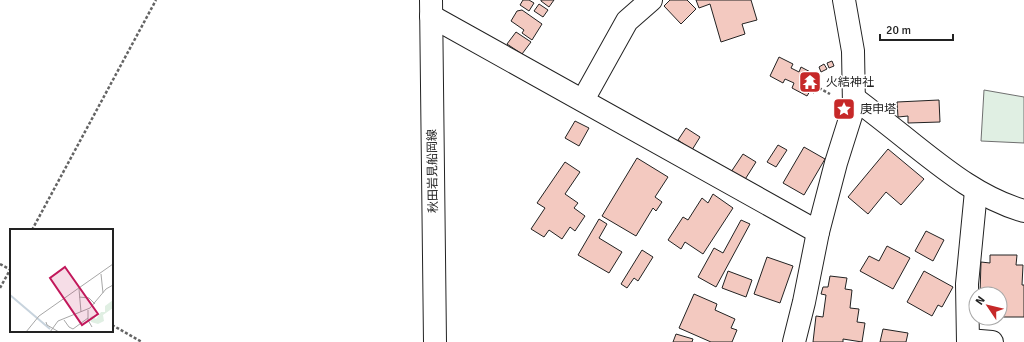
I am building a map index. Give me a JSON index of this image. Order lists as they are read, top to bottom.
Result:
{
  "streets": {
    "street": ["秋田岩見船岡線"]
  },
  "places": {
    "temple": ["火結神社"],
    "place": ["庚申塔"]
  },
  "scale_bar": "20 m",
  "north": "top left"
}
